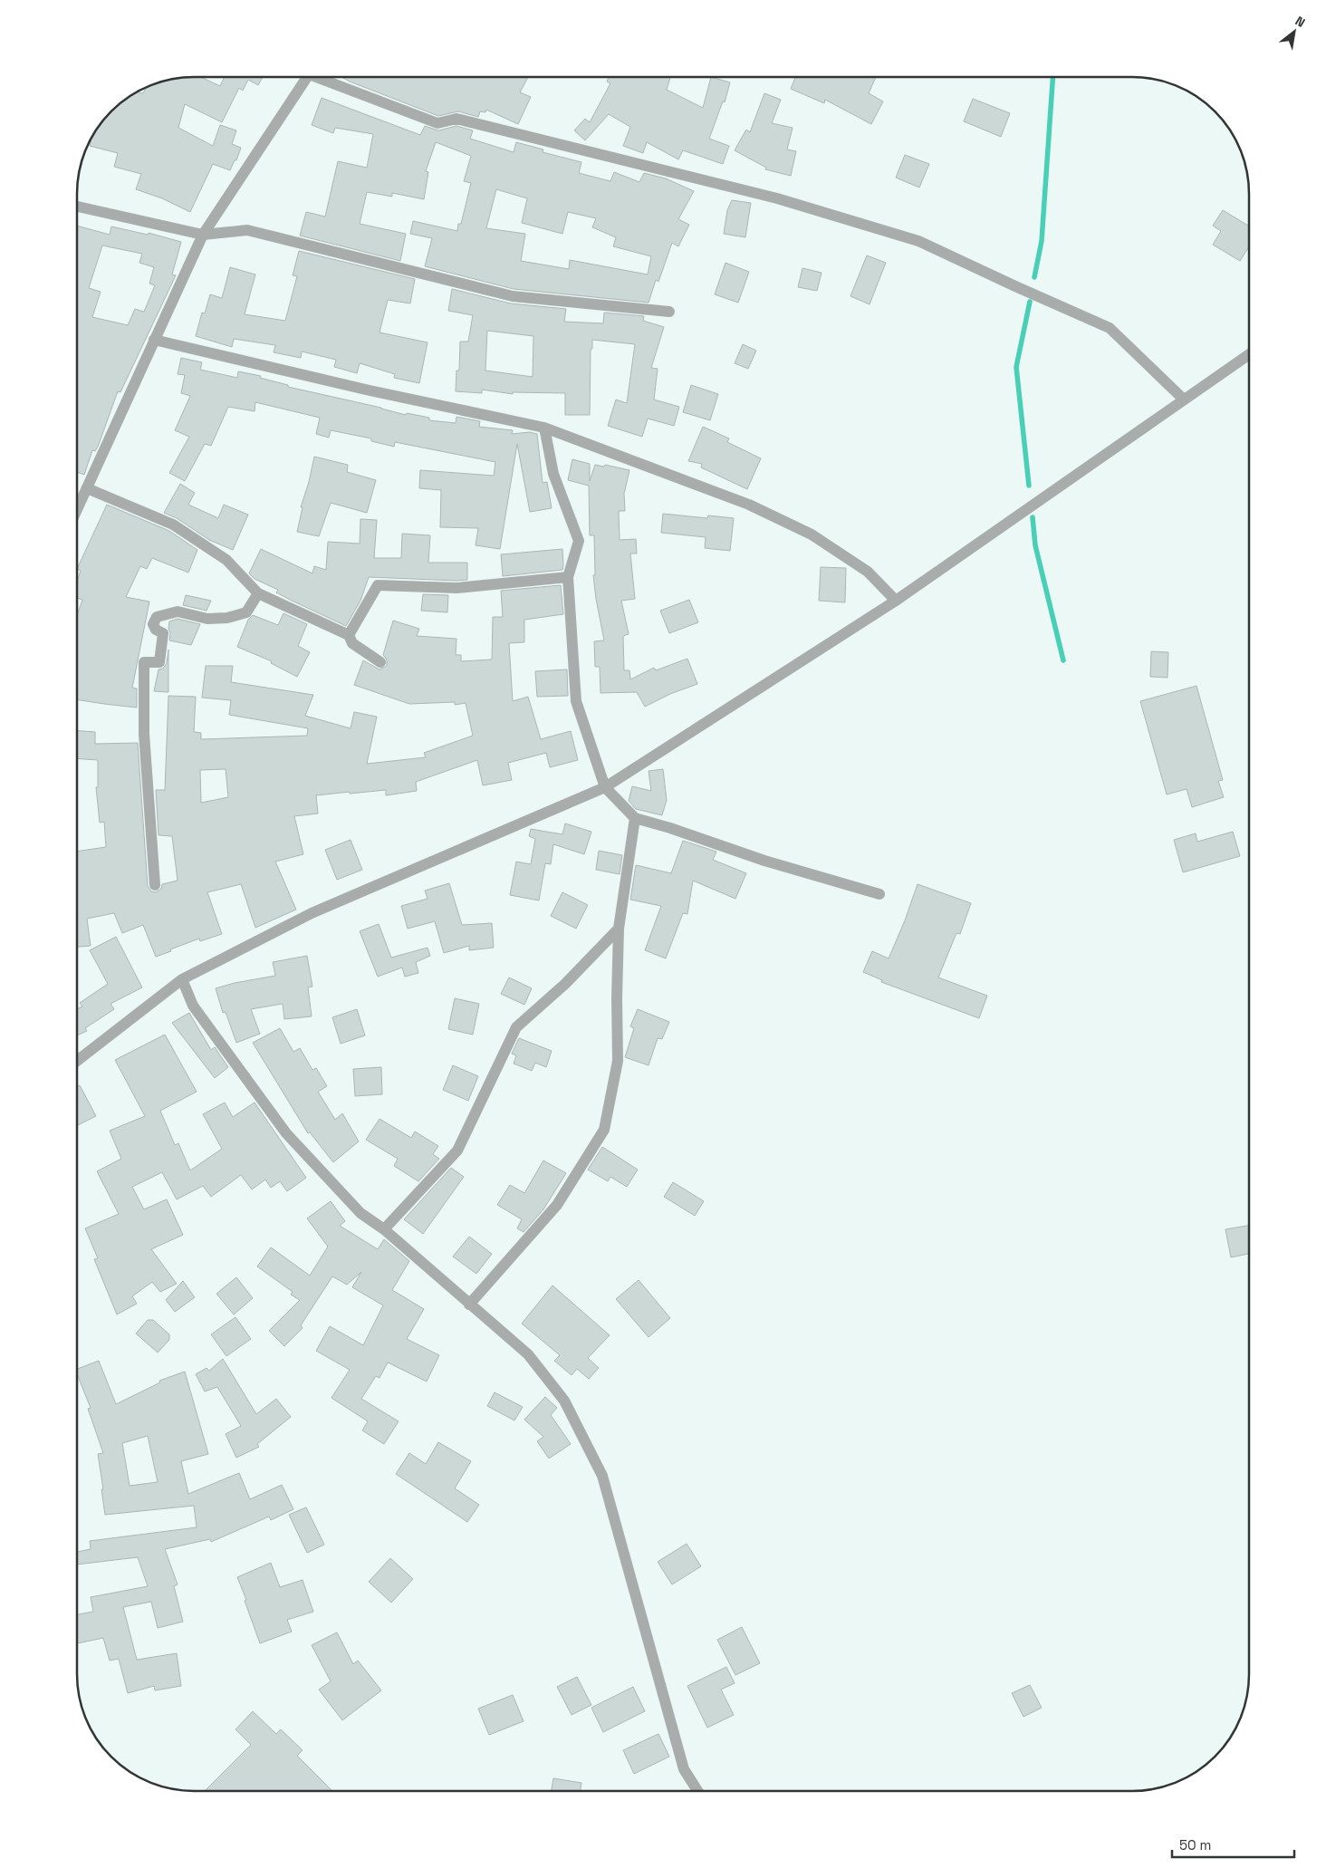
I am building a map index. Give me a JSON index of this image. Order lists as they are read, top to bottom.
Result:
{
  "scale_bar": "50 m",
  "north": "top right"
}
